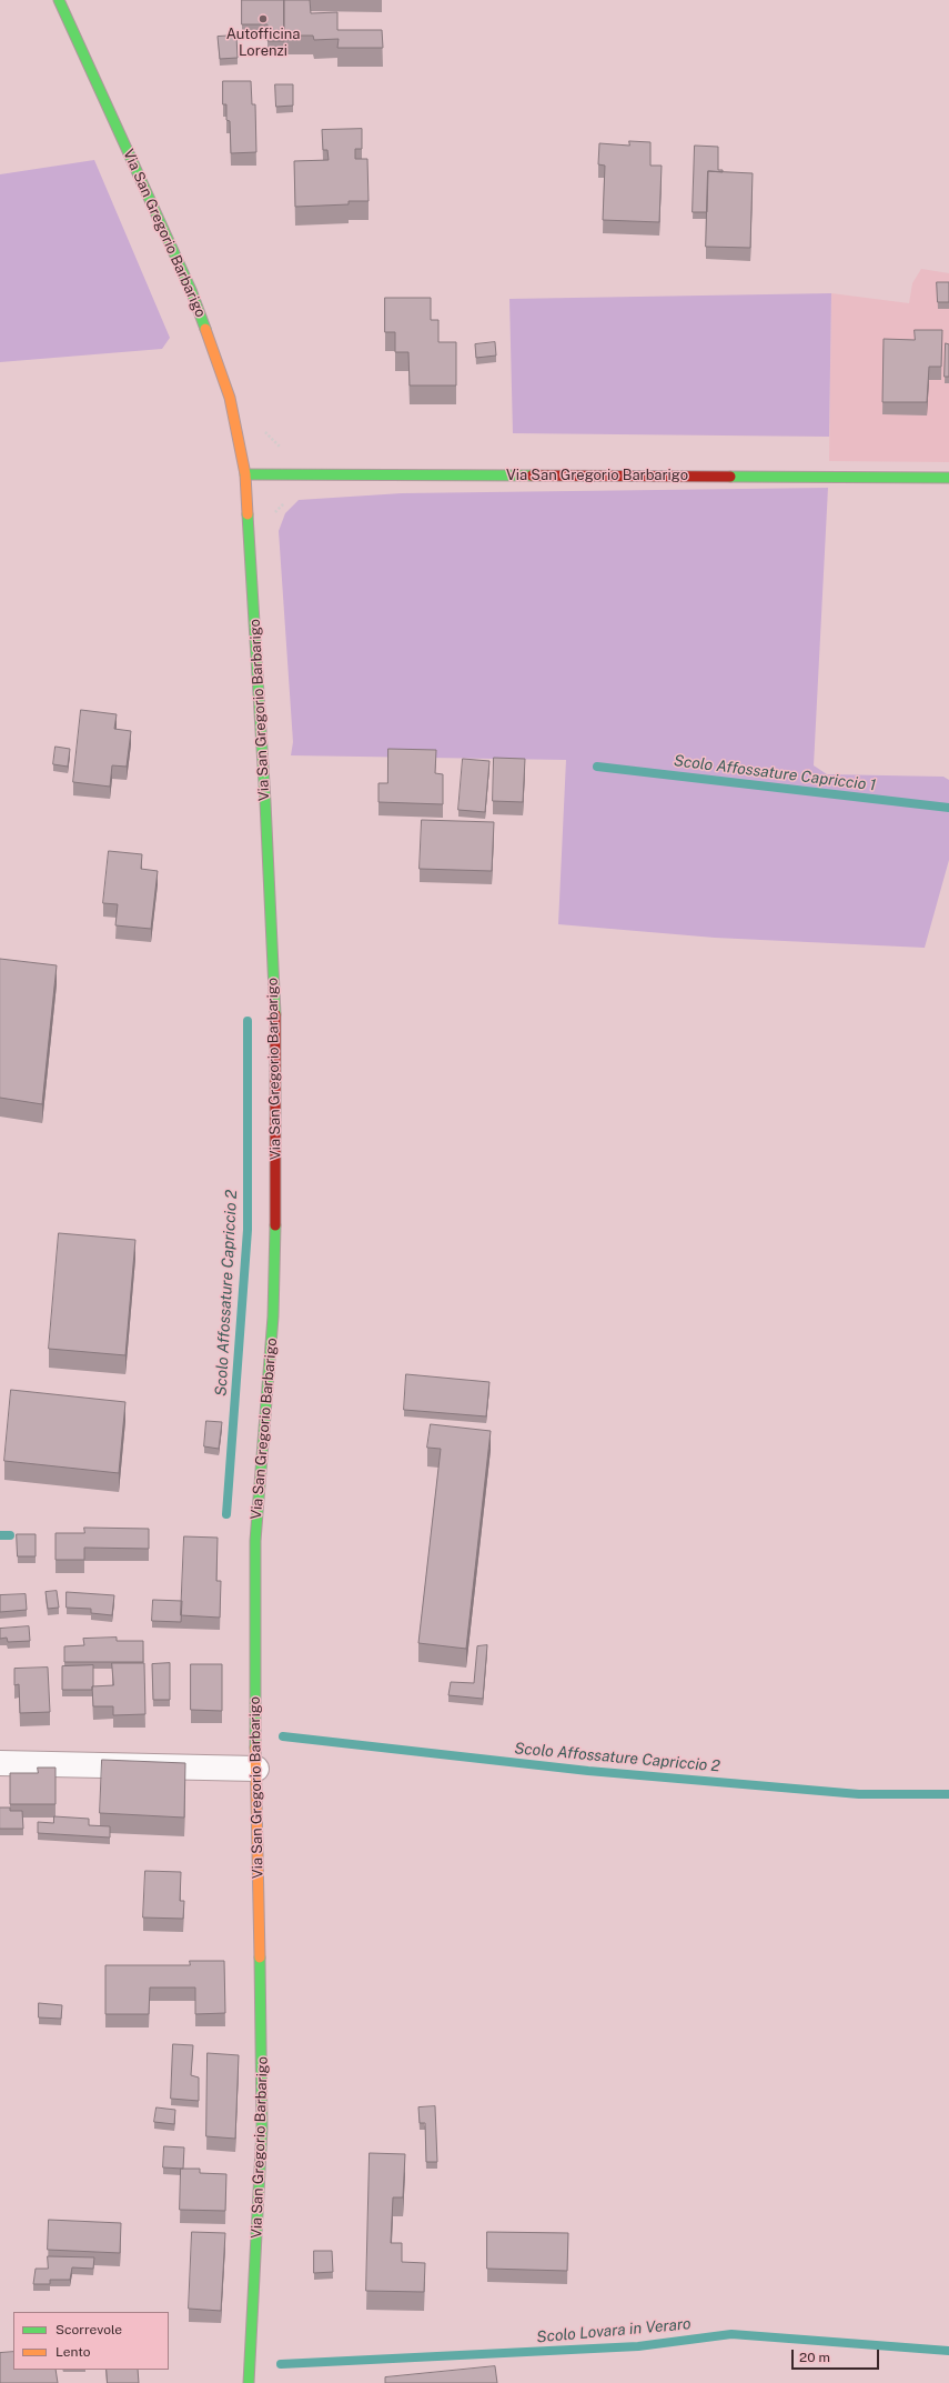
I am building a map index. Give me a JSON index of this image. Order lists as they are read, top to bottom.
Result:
{
  "streets": {
    "street": ["Via San Gregorio Barbarigo"]
  },
  "water": ["Scolo Affossature Capriccio 1", "Scolo Affossature Capriccio 2", "Scolo Lovara in Veraro"],
  "places": ["Autofficina Lorenzi"],
  "legend": ["Scorrevole", "Lento"],
  "scale_bar": "20 m"
}
